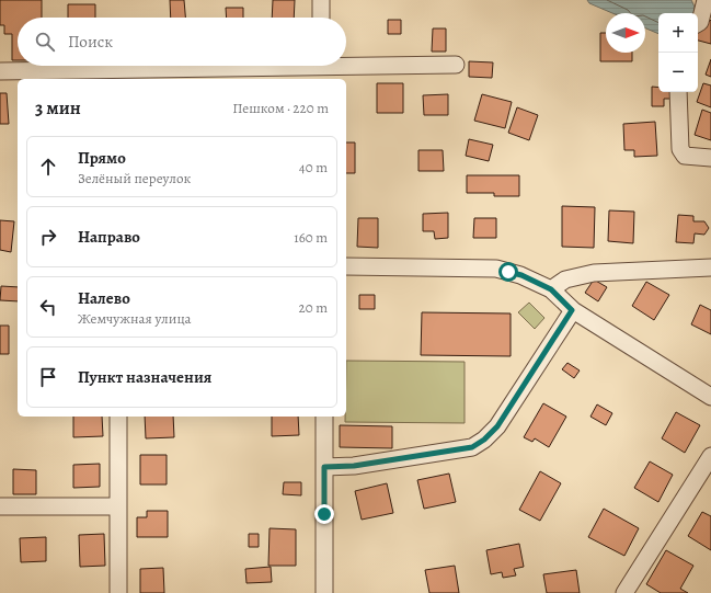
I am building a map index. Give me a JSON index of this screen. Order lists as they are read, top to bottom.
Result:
{
  "north": "right",
  "page": {
    "map_buttons": ["+", "−"],
    "search": "Поиск",
    "heading": ["3 мин", "Пешком · 220 m"],
    "list": [
      ["Прямо", "Зелёный переулок", "40 m"],
      ["Направо", "160 m"],
      ["Налево", "Жемчужная улица", "20 m"],
      "Пункт назначения"
    ]
  }
}
